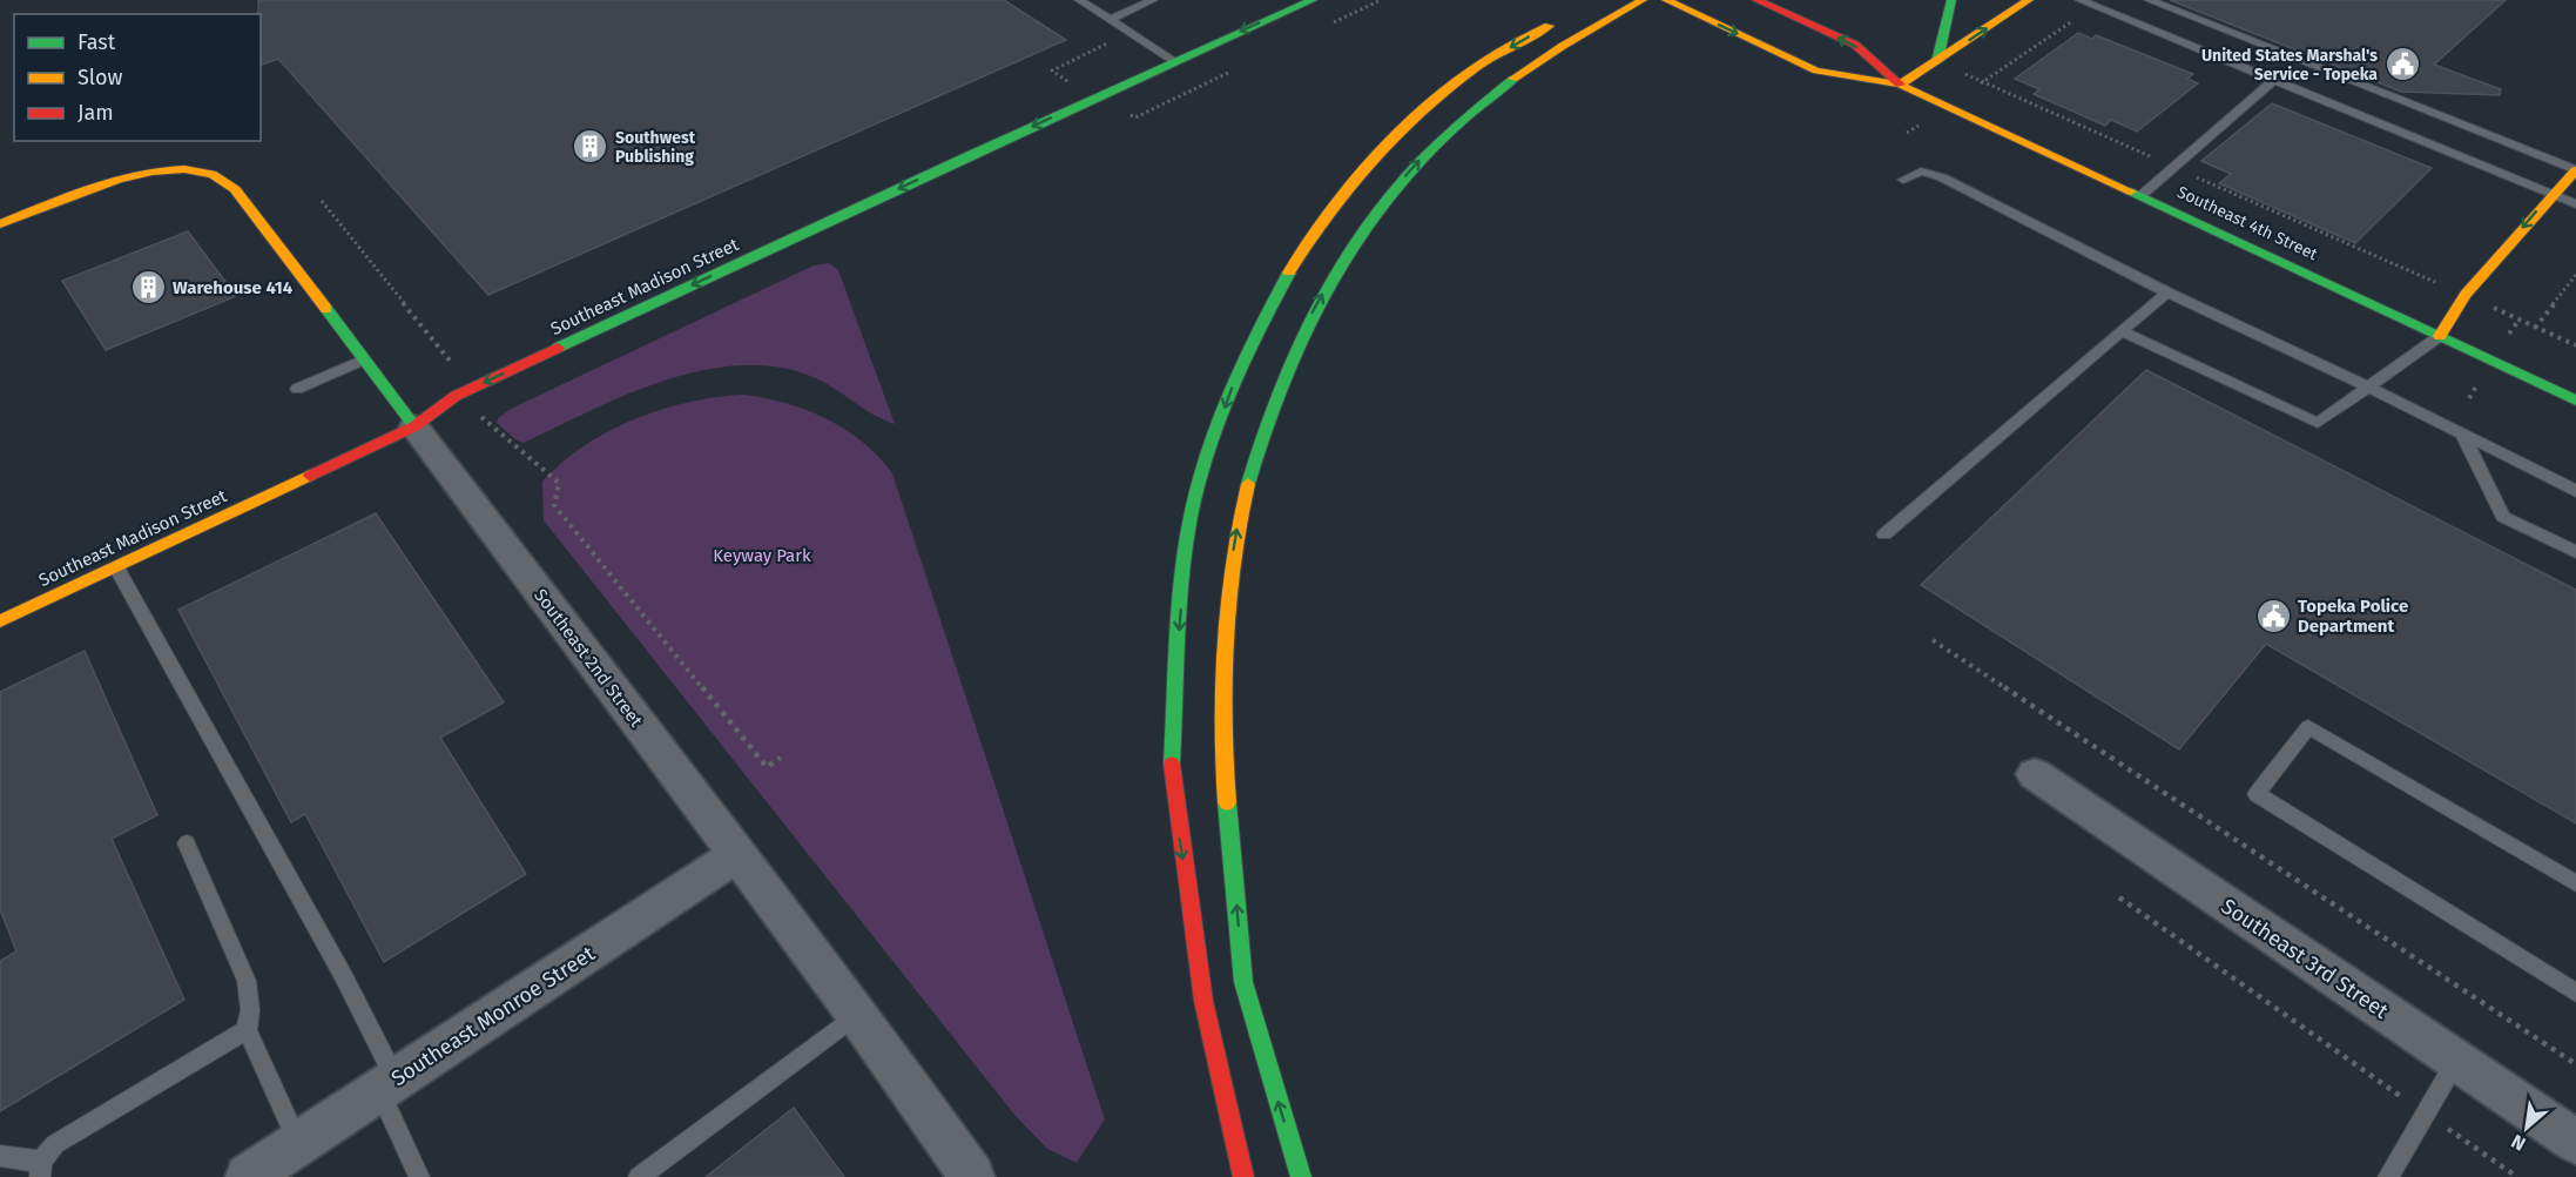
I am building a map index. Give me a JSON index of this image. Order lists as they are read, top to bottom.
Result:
{
  "streets": {
    "main road": ["Southeast 4th Street", "Southeast Madison Street", "Southeast 2nd Street"],
    "street": ["Southeast 3rd Street", "Southeast Monroe Street"]
  },
  "crossings": [
    ["Southeast Madison Street", "Southeast 2nd Street"],
    ["Southeast 2nd Street", "Southeast Monroe Street"]
  ],
  "one_way": ["Southeast Madison Street"],
  "parks": ["Keyway Park"],
  "places": {
    "public building": ["United States Marshal's Service - Topeka", "Topeka Police Department"],
    "building": ["Southwest Publishing", "Warehouse 414"]
  },
  "legend": ["Fast", "Slow", "Jam"],
  "north": "bottom left"
}
